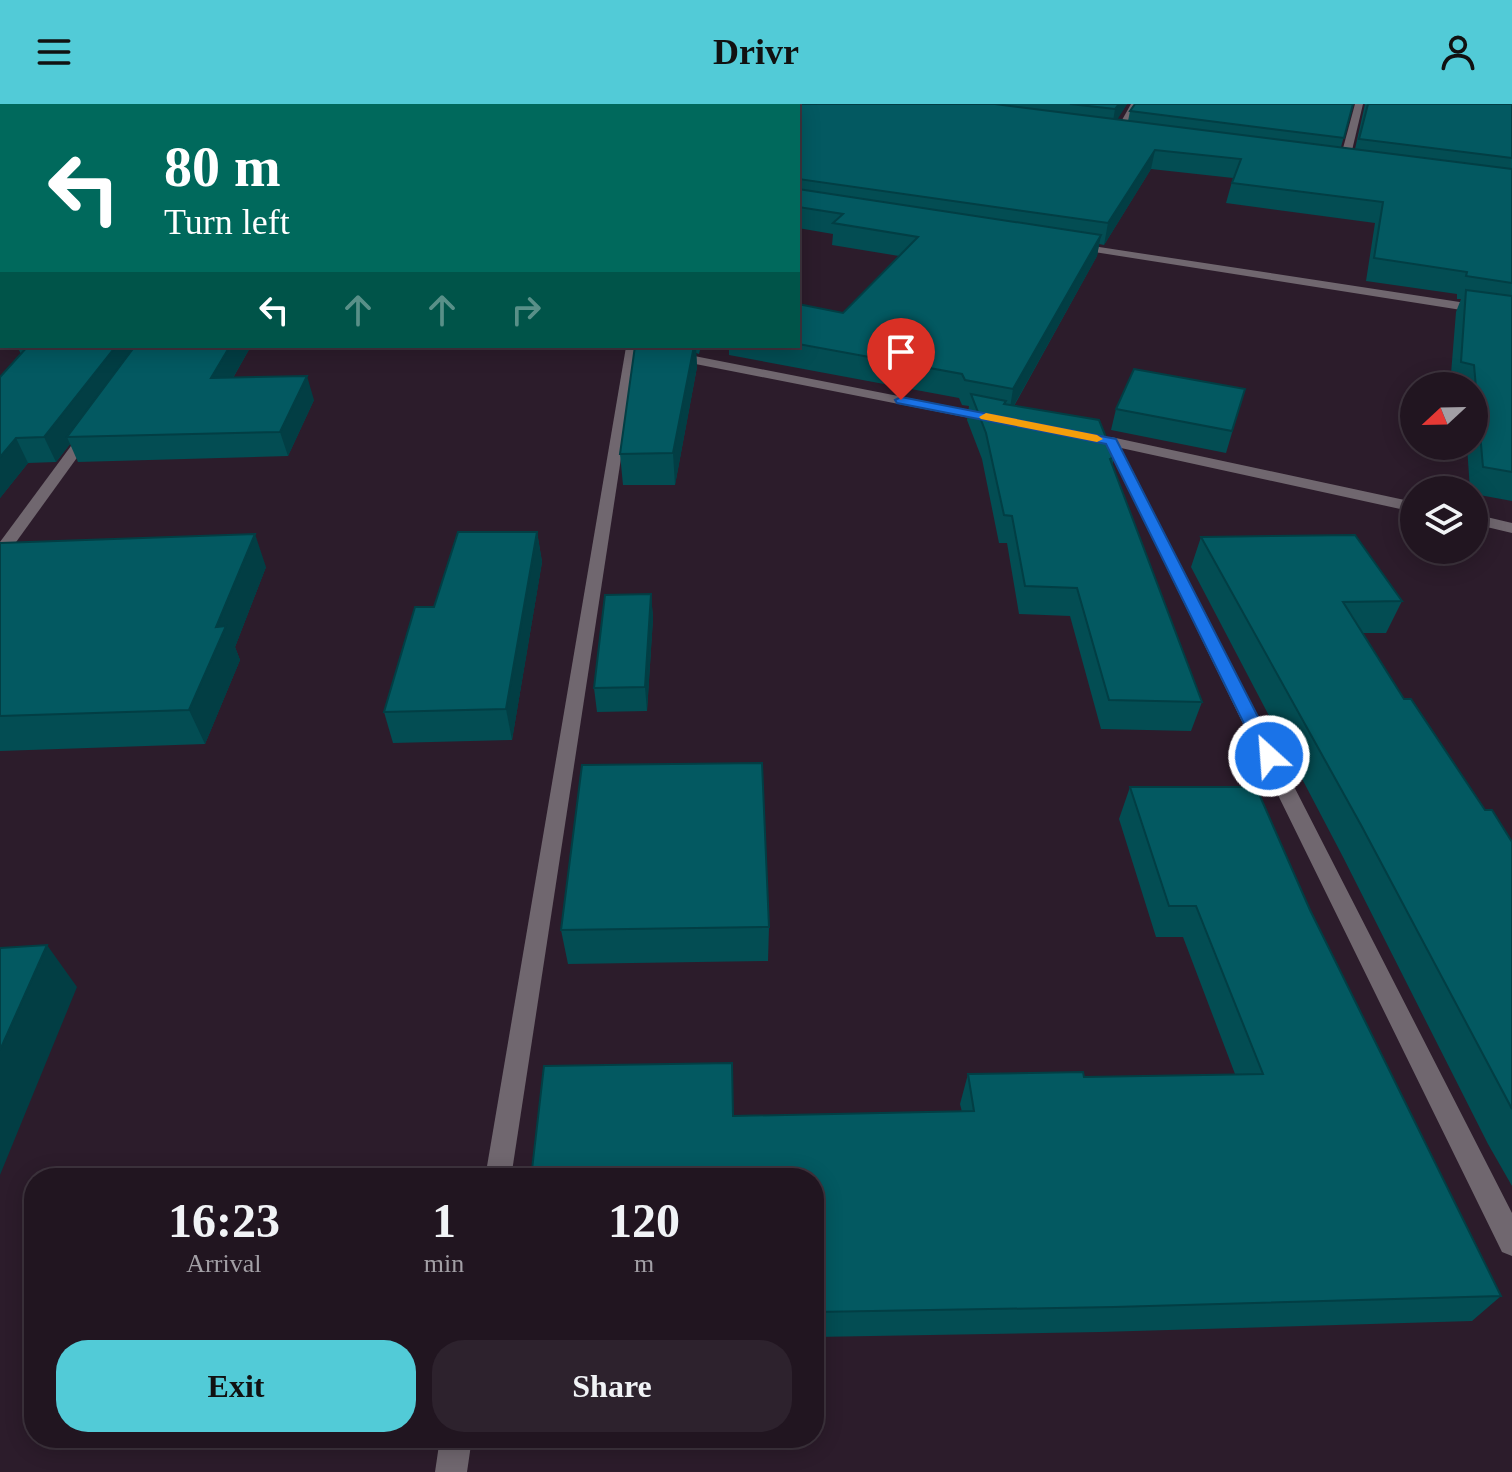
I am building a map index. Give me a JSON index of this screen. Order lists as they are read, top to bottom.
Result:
{
  "north": "left",
  "page": {
    "header": "Drivr",
    "turn": ["80 m", "Turn left"],
    "eta": [
      "16:23",
      "Arrival",
      "1",
      "min",
      "120",
      "m"
    ],
    "buttons": ["Exit", "Share"]
  }
}
